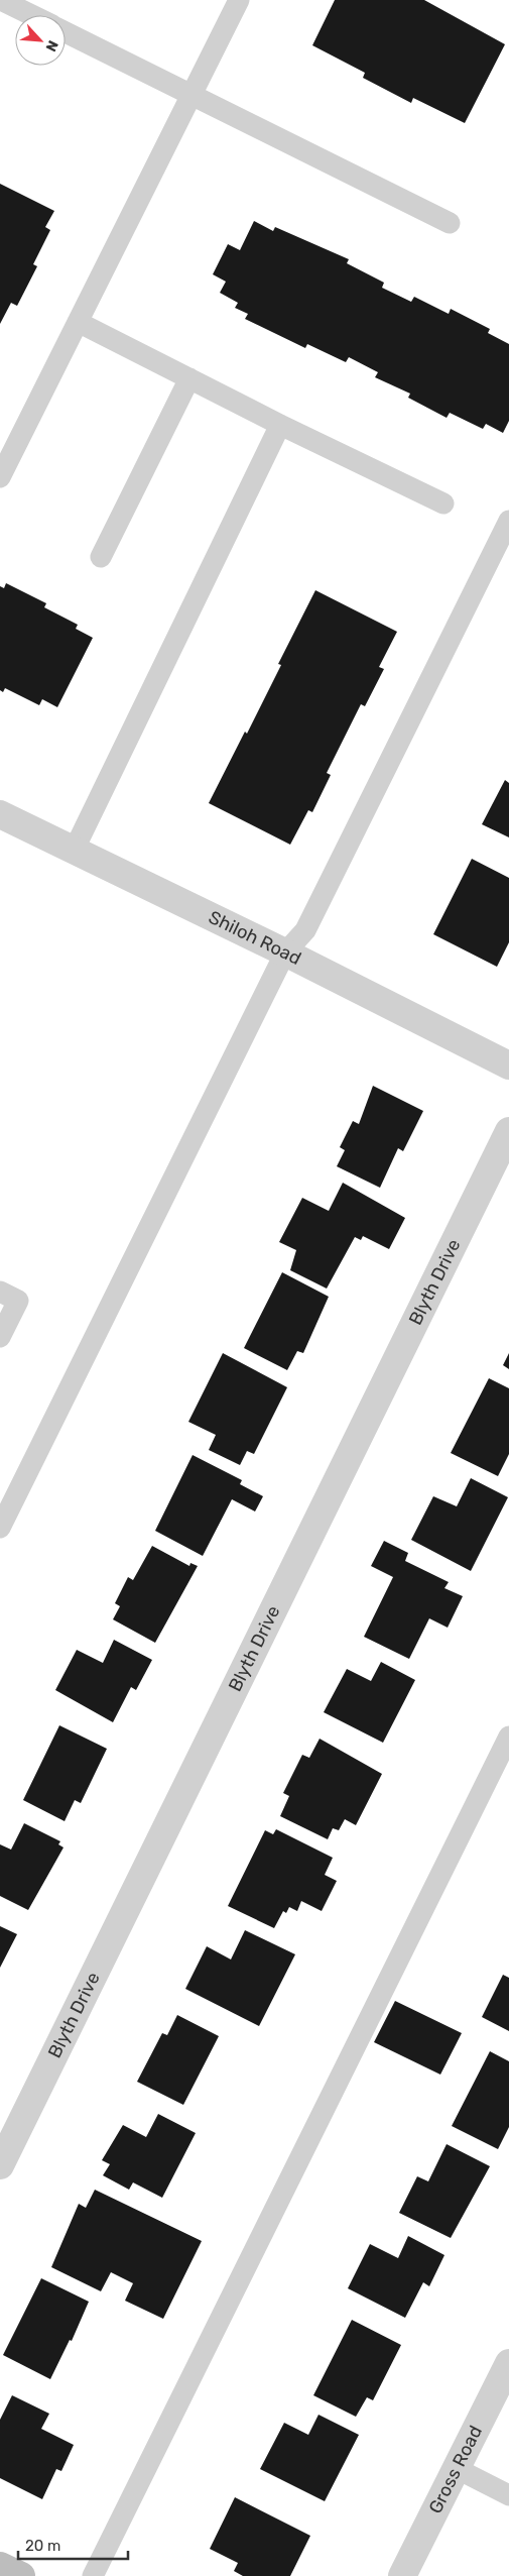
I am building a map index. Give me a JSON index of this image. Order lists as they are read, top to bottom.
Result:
{
  "streets": {
    "street": ["Shiloh Road", "Blyth Drive", "Gross Road"]
  },
  "scale_bar": "20 m",
  "north": "bottom right"
}
